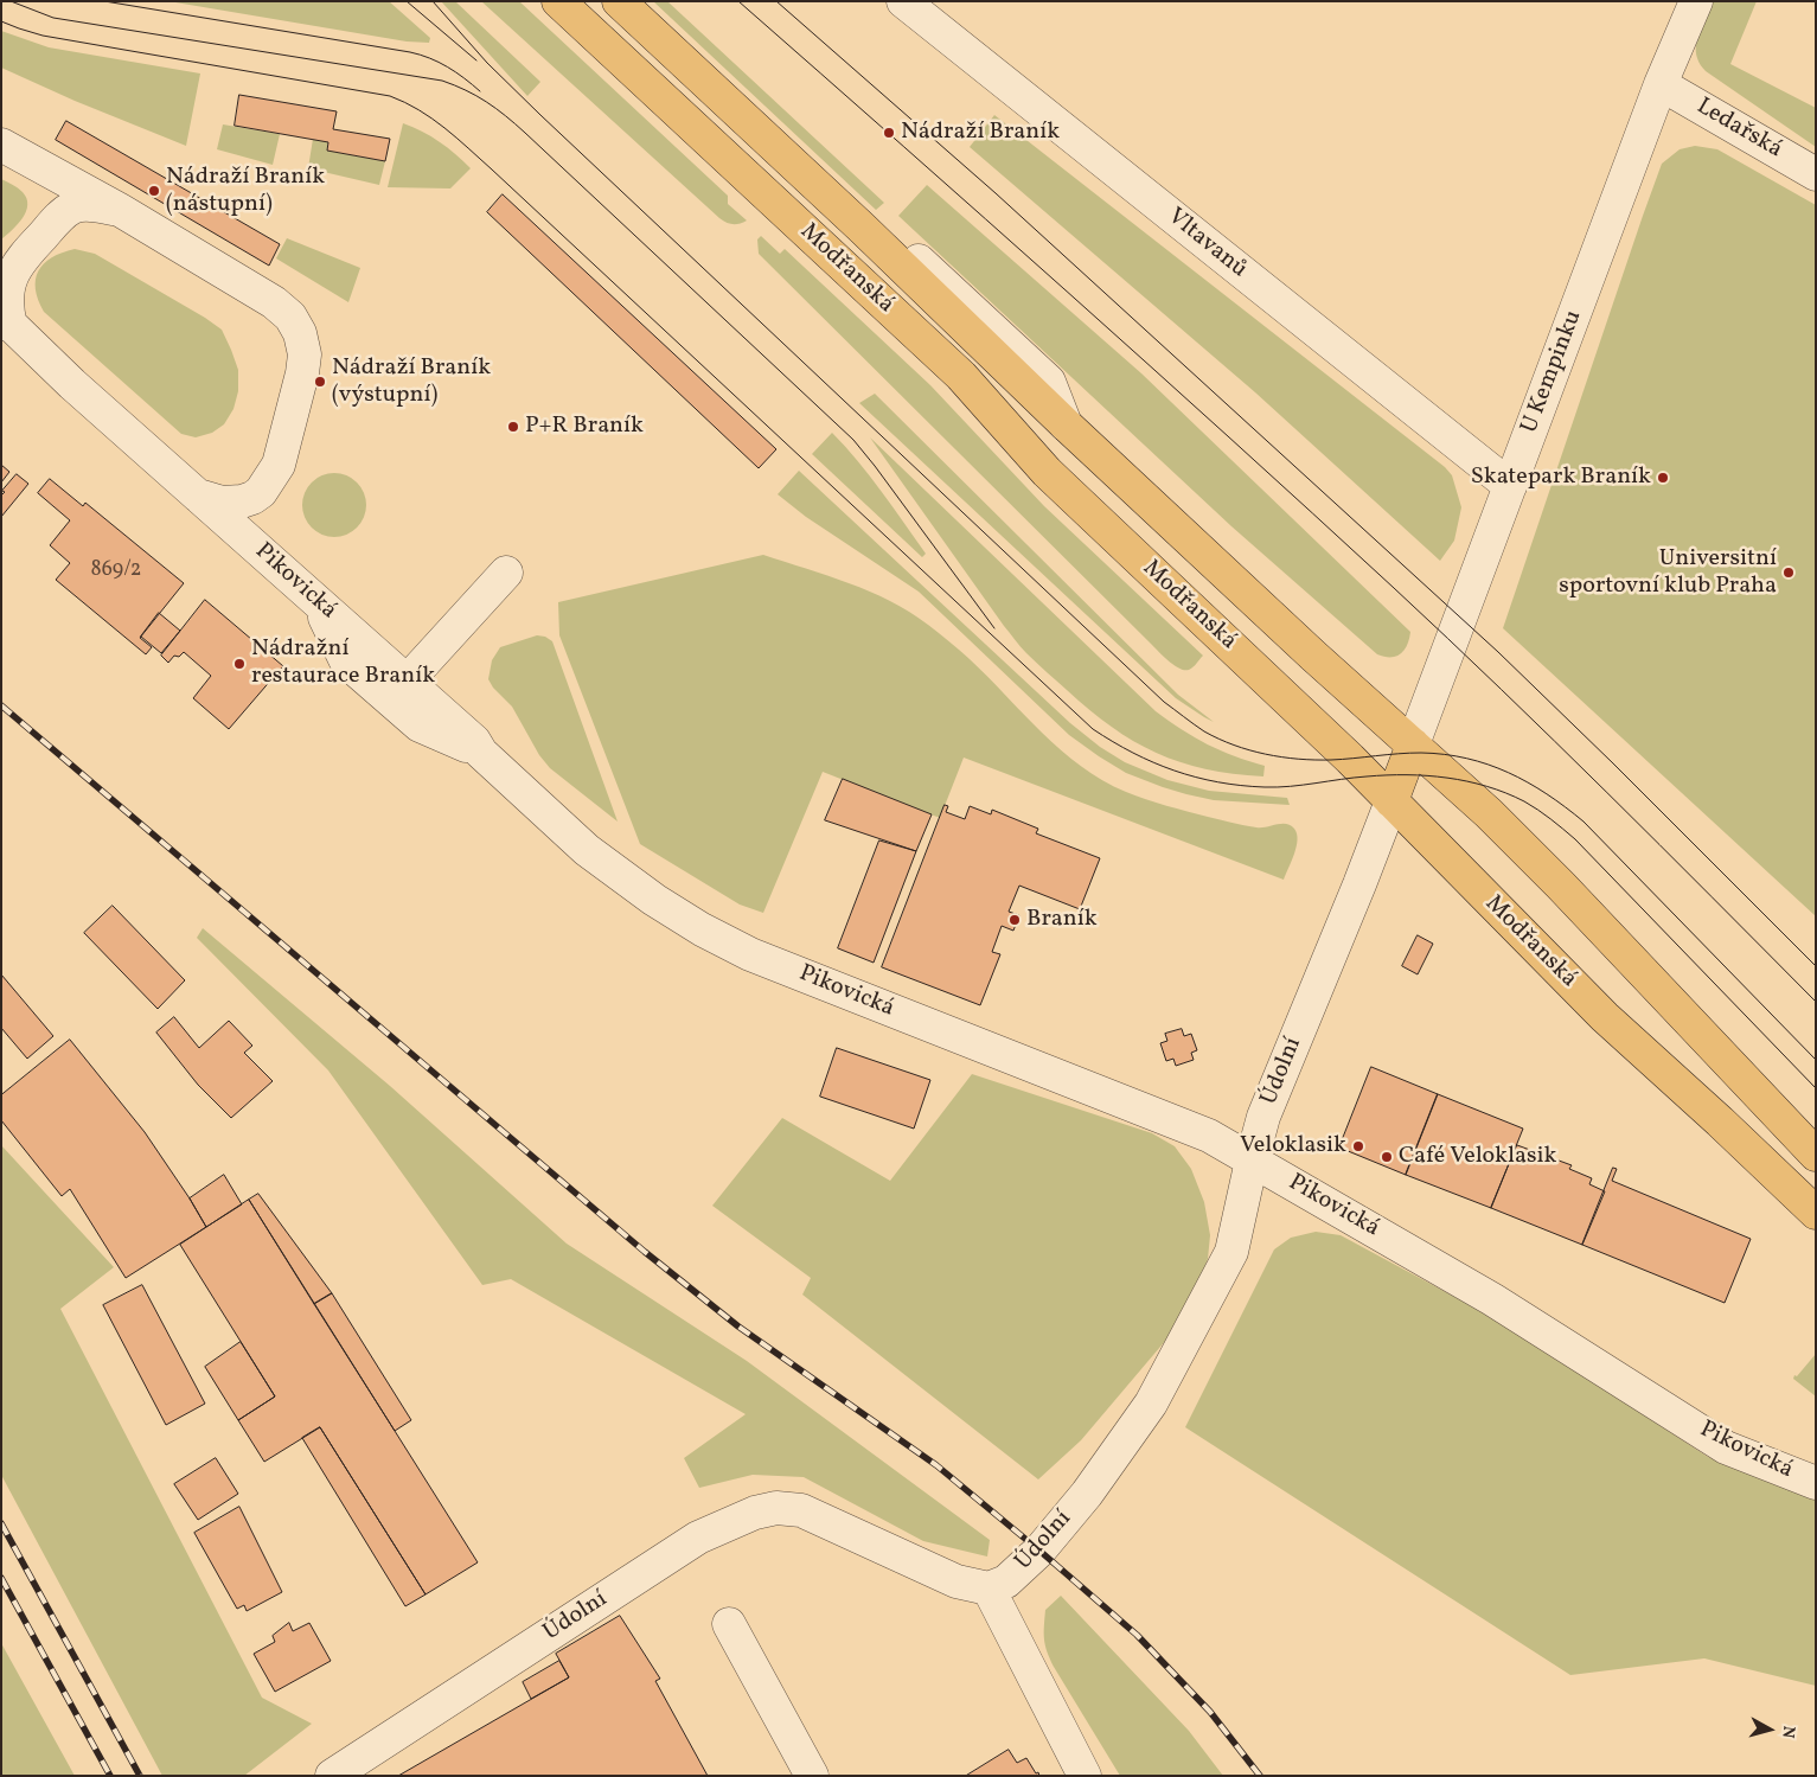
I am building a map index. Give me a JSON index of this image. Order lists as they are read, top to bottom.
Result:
{
  "streets": {
    "main road": ["Modřanská"],
    "street": [
      "Ledařská",
      "Vltavanů",
      "U Kempinku",
      "Pikovická",
      "Údolní"
    ]
  },
  "crossings": [
    ["Ledařská", "U Kempinku"],
    ["Vltavanů", "U Kempinku"],
    ["Modřanská", "U Kempinku"],
    ["Modřanská", "Údolní"],
    ["Pikovická", "Údolní"]
  ],
  "places": [
    "Nádraží Braník",
    "Nádraží Braník (nástupní)",
    "Nádraží Braník (výstupní)",
    "P+R Braník",
    "Skatepark Braník",
    "Universitní sportovní klub Praha",
    "Nádražní restaurace Braník",
    "Braník",
    "Veloklasik",
    "Café Veloklasik"
  ],
  "house_numbers": ["869/2"],
  "north": "right"
}
